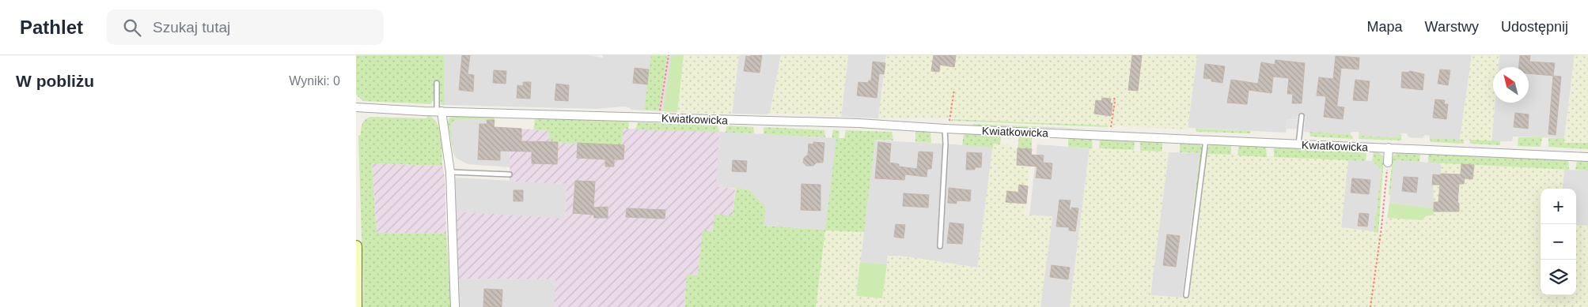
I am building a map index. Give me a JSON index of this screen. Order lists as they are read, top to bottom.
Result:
{
  "streets": {
    "street": ["Kwiatkowicka"]
  },
  "north": "top left",
  "page": {
    "header": "Pathlet",
    "search": "Szukaj tutaj",
    "nav": ["Mapa", "Warstwy", "Udostępnij"],
    "heading": ["W pobliżu", "Wyniki: 0"],
    "map_buttons": ["+", "−"]
  }
}
